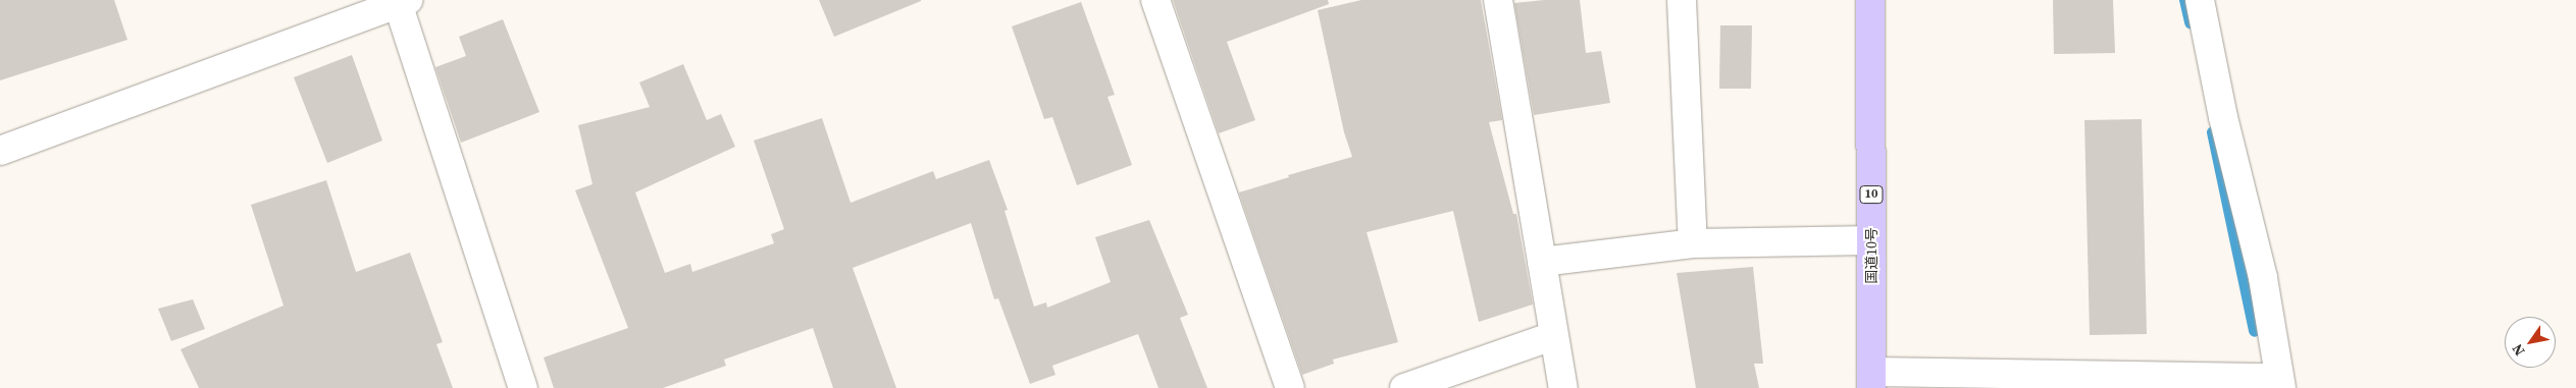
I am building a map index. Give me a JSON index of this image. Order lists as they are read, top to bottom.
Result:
{
  "streets": {
    "highway": ["10", "国道10号"]
  },
  "north": "bottom left"
}
